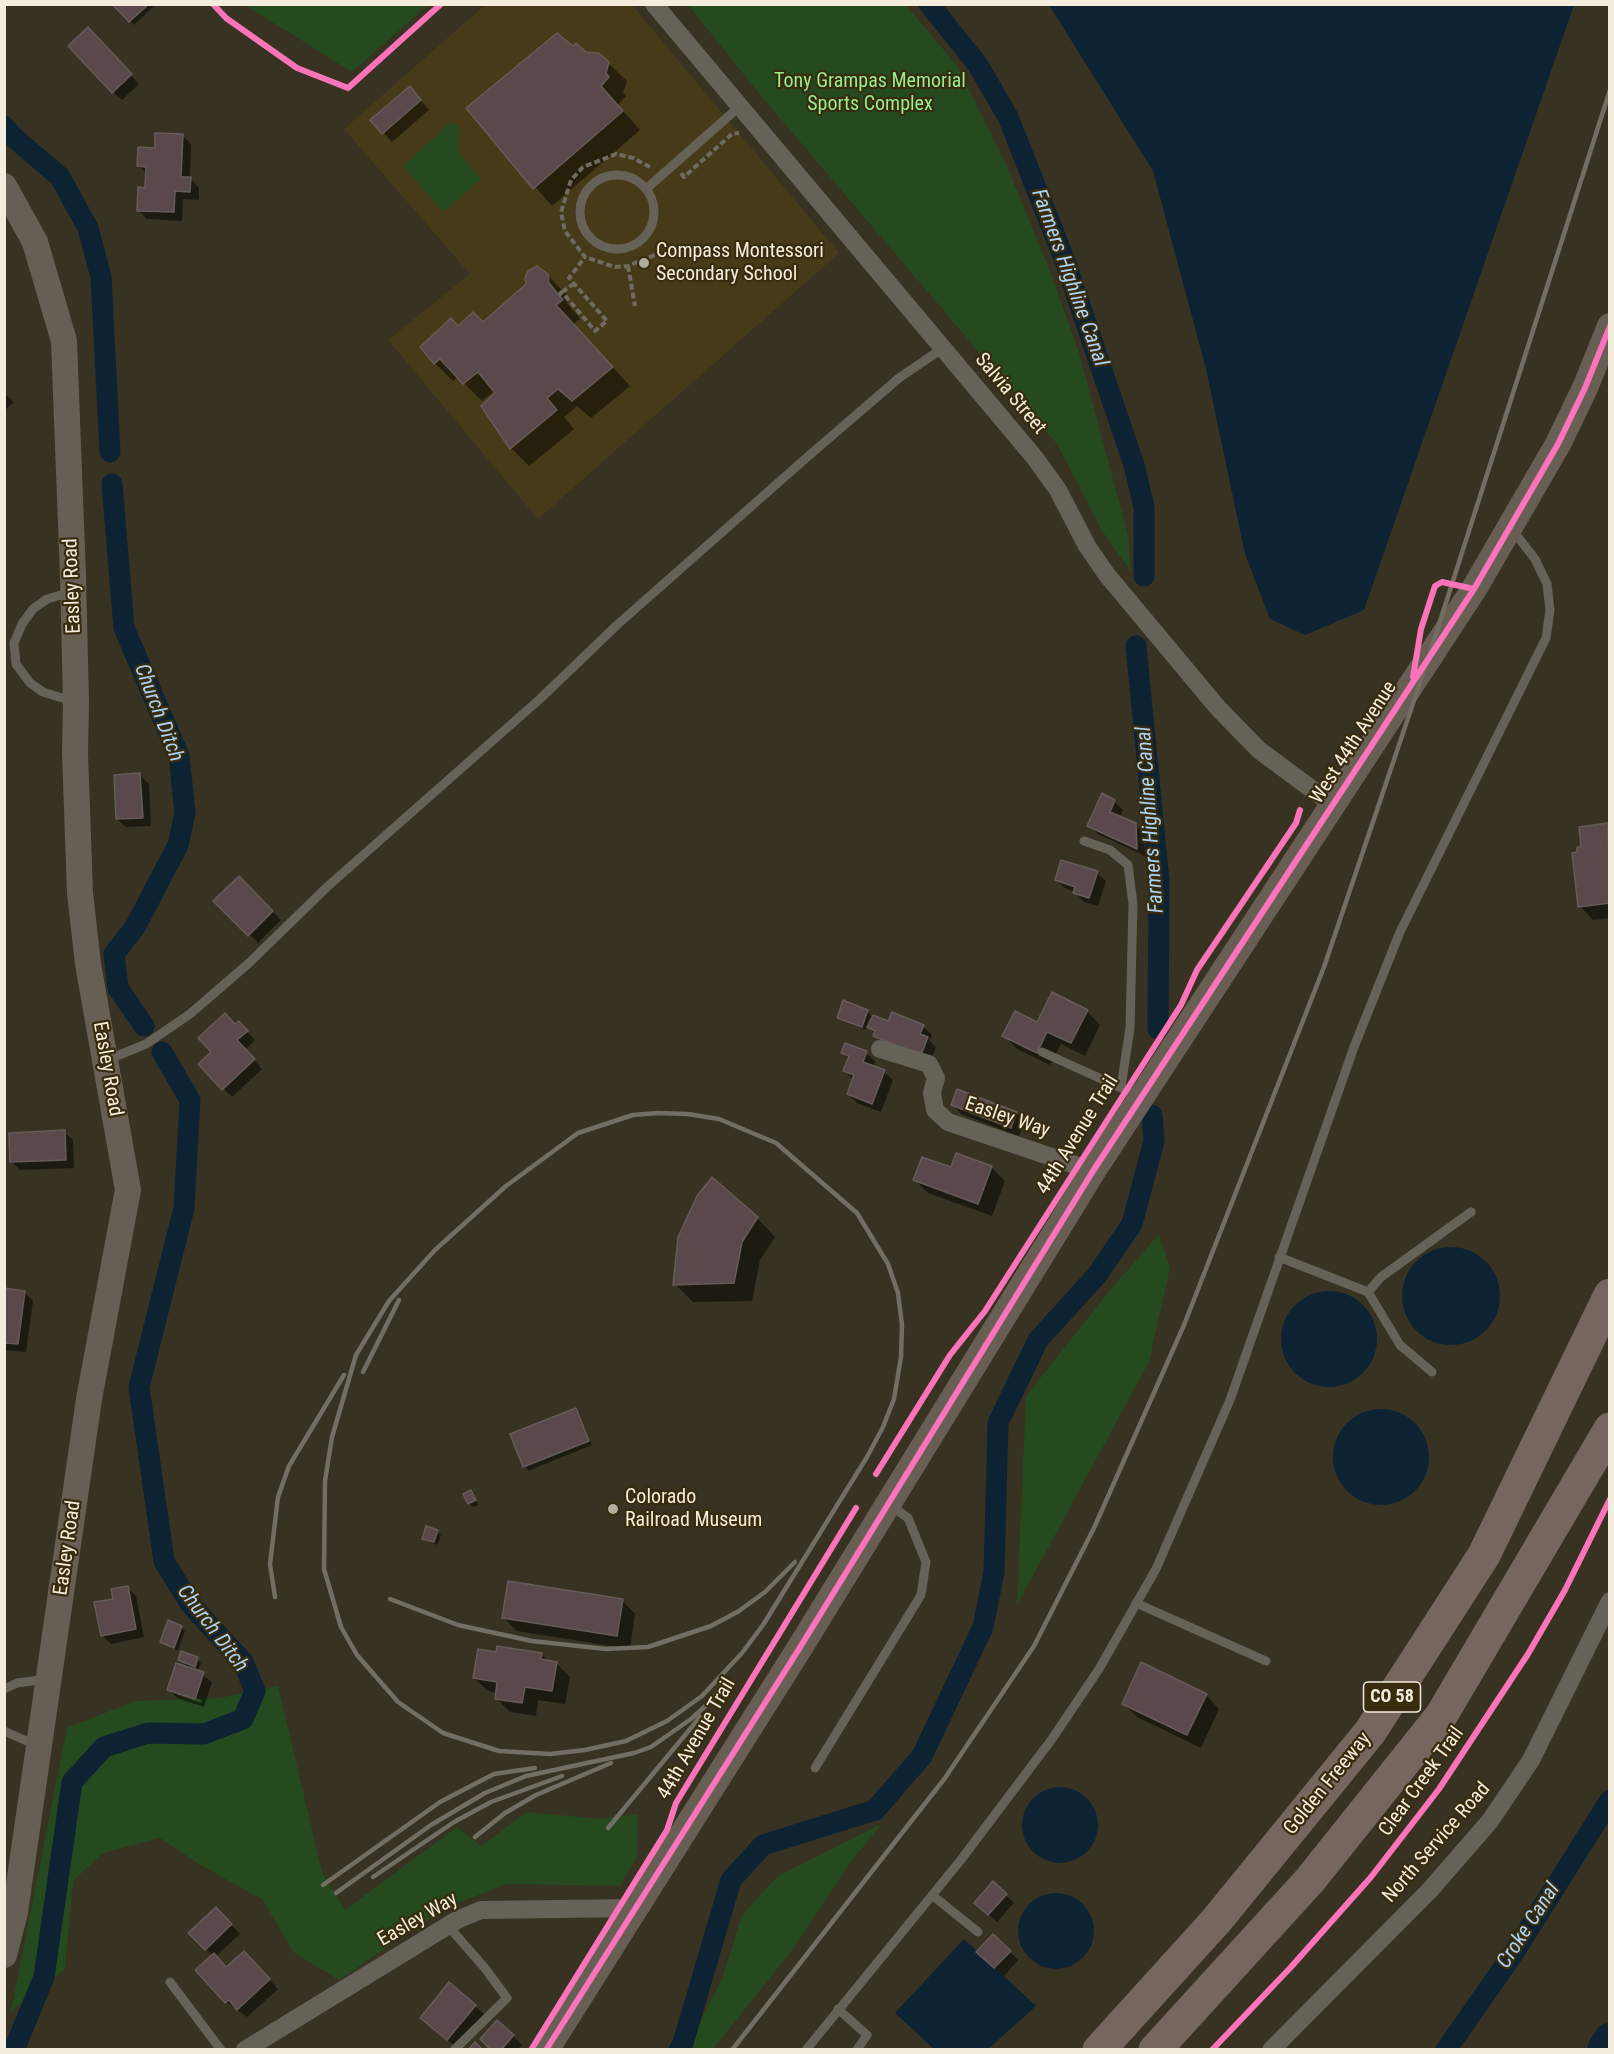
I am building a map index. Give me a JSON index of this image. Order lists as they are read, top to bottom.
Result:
{
  "streets": {
    "highway": ["CO 58", "Golden Freeway"],
    "street": [
      "Salvia Street",
      "Easley Road",
      "West 44th Avenue",
      "Easley Way",
      "North Service Road"
    ],
    "cycle path": ["44th Avenue Trail", "Clear Creek Trail"]
  },
  "crossings": [
    ["Salvia Street", "West 44th Avenue"],
    ["West 44th Avenue", "Easley Way"]
  ],
  "water": ["Farmers Highline Canal", "Church Ditch", "Croke Canal"],
  "parks": ["Tony Grampas Memorial Sports Complex"],
  "places": ["Compass Montessori Secondary School", "Colorado Railroad Museum"]
}
